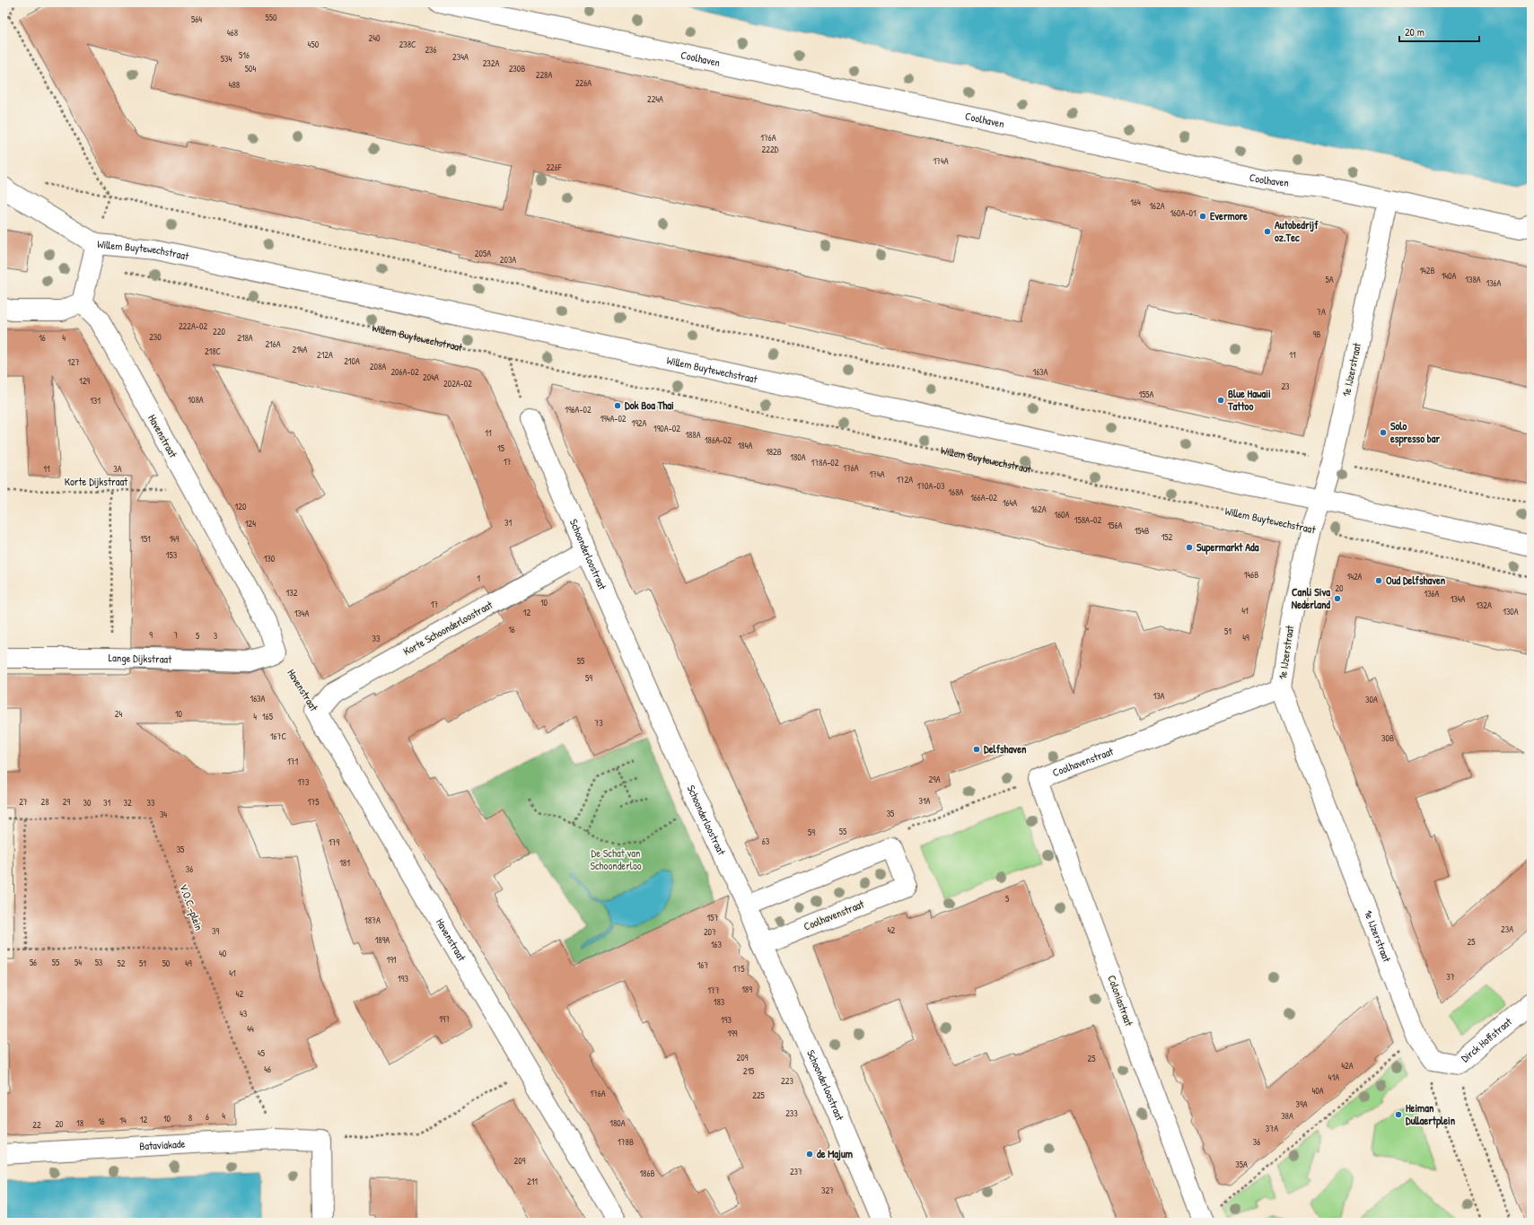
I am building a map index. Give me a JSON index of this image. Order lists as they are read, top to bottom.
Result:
{
  "streets": {
    "street": [
      "Coolhaven",
      "Willem Buytewechstraat",
      "1e IJzerstraat",
      "Havenstraat",
      "Schoonderloostraat",
      "Korte Schoonderloostraat",
      "Lange Dijkstraat",
      "Coolhavenstraat",
      "Coloniastraat",
      "Dirck Hoffstraat",
      "Bataviakade"
    ],
    "path": ["Korte Dijkstraat", "V.O.C.-plein"]
  },
  "crossings": [
    ["Coolhaven", "1e IJzerstraat"],
    ["Willem Buytewechstraat", "1e IJzerstraat"],
    ["1e IJzerstraat", "Coolhavenstraat"],
    ["Havenstraat", "Korte Dijkstraat"],
    ["Havenstraat", "Korte Schoonderloostraat"],
    ["Havenstraat", "Lange Dijkstraat"],
    ["Schoonderloostraat", "Korte Schoonderloostraat"],
    ["Schoonderloostraat", "Coolhavenstraat"],
    ["Coolhavenstraat", "Coloniastraat"],
    ["V.O.C.-plein", "Bataviakade"]
  ],
  "parks": ["De Schat van Schoonderloo"],
  "places": [
    "Evermore",
    "Autobedrijf oz.Tec",
    "Blue Hawaii Tattoo",
    "Dok Boa Thai",
    "Solo espresso bar",
    "Supermarkt Ada",
    "Oud Delfshaven",
    "Canli Siva Nederland",
    "Delfshaven",
    "Heiman Dullaertplein",
    "de Majum"
  ],
  "house_numbers": [
    "550",
    "564",
    "468",
    "240",
    "450",
    "238C",
    "236",
    "516",
    "234A",
    "534",
    "232A",
    "504",
    "230B",
    "228A",
    "226A",
    "488",
    "224A",
    "176A",
    "222D",
    "174A",
    "226F",
    "164",
    "162A",
    "160A-01",
    "205A",
    "203A",
    "142B",
    "140A",
    "5A",
    "138A",
    "136A",
    "7A",
    "222A-02",
    "220",
    "9B",
    "230",
    "16",
    "4",
    "218A",
    "216A",
    "214A",
    "218C",
    "212A",
    "11",
    "210A",
    "127",
    "208A",
    "206A-02",
    "163A",
    "204A",
    "129",
    "202A-02",
    "23",
    "155A",
    "108A",
    "131",
    "196A-02",
    "194A-02",
    "192A",
    "190A-02",
    "11",
    "188A",
    "186A-02",
    "184A",
    "15",
    "182B",
    "180A",
    "17",
    "178A-02",
    "176A",
    "11",
    "3A",
    "174A",
    "172A",
    "170A-03",
    "168A",
    "166A-02",
    "164A",
    "120",
    "162A",
    "160A",
    "158A-02",
    "31",
    "124",
    "156A",
    "154B",
    "152",
    "151",
    "149",
    "153",
    "130",
    "146B",
    "142A",
    "1",
    "20",
    "132",
    "136A",
    "134A",
    "10",
    "17",
    "132A",
    "41",
    "130A",
    "12",
    "134A",
    "16",
    "51",
    "9",
    "7",
    "5",
    "3",
    "49",
    "33",
    "55",
    "59",
    "13A",
    "163A",
    "30A",
    "24",
    "10",
    "4",
    "165",
    "73",
    "167C",
    "30B",
    "171",
    "29A",
    "173",
    "31A",
    "27",
    "28",
    "29",
    "175",
    "30",
    "31",
    "32",
    "33",
    "35",
    "34",
    "55",
    "59",
    "63",
    "179",
    "35",
    "181",
    "36",
    "5",
    "157",
    "187A",
    "23A",
    "42",
    "39",
    "207",
    "189A",
    "25",
    "163",
    "40",
    "191",
    "56",
    "55",
    "54",
    "53",
    "52",
    "51",
    "50",
    "49",
    "167",
    "175",
    "41",
    "37",
    "193",
    "189",
    "177",
    "42",
    "183",
    "43",
    "197",
    "193",
    "44",
    "199",
    "45",
    "209",
    "25",
    "42A",
    "46",
    "215",
    "41A",
    "223",
    "40A",
    "176A",
    "225",
    "39A",
    "233",
    "4",
    "38A",
    "6",
    "8",
    "10",
    "12",
    "14",
    "16",
    "18",
    "180A",
    "20",
    "22",
    "37A",
    "178B",
    "36",
    "209",
    "35A",
    "237",
    "186B",
    "211",
    "327"
  ],
  "scale_bar": "20 m"
}
